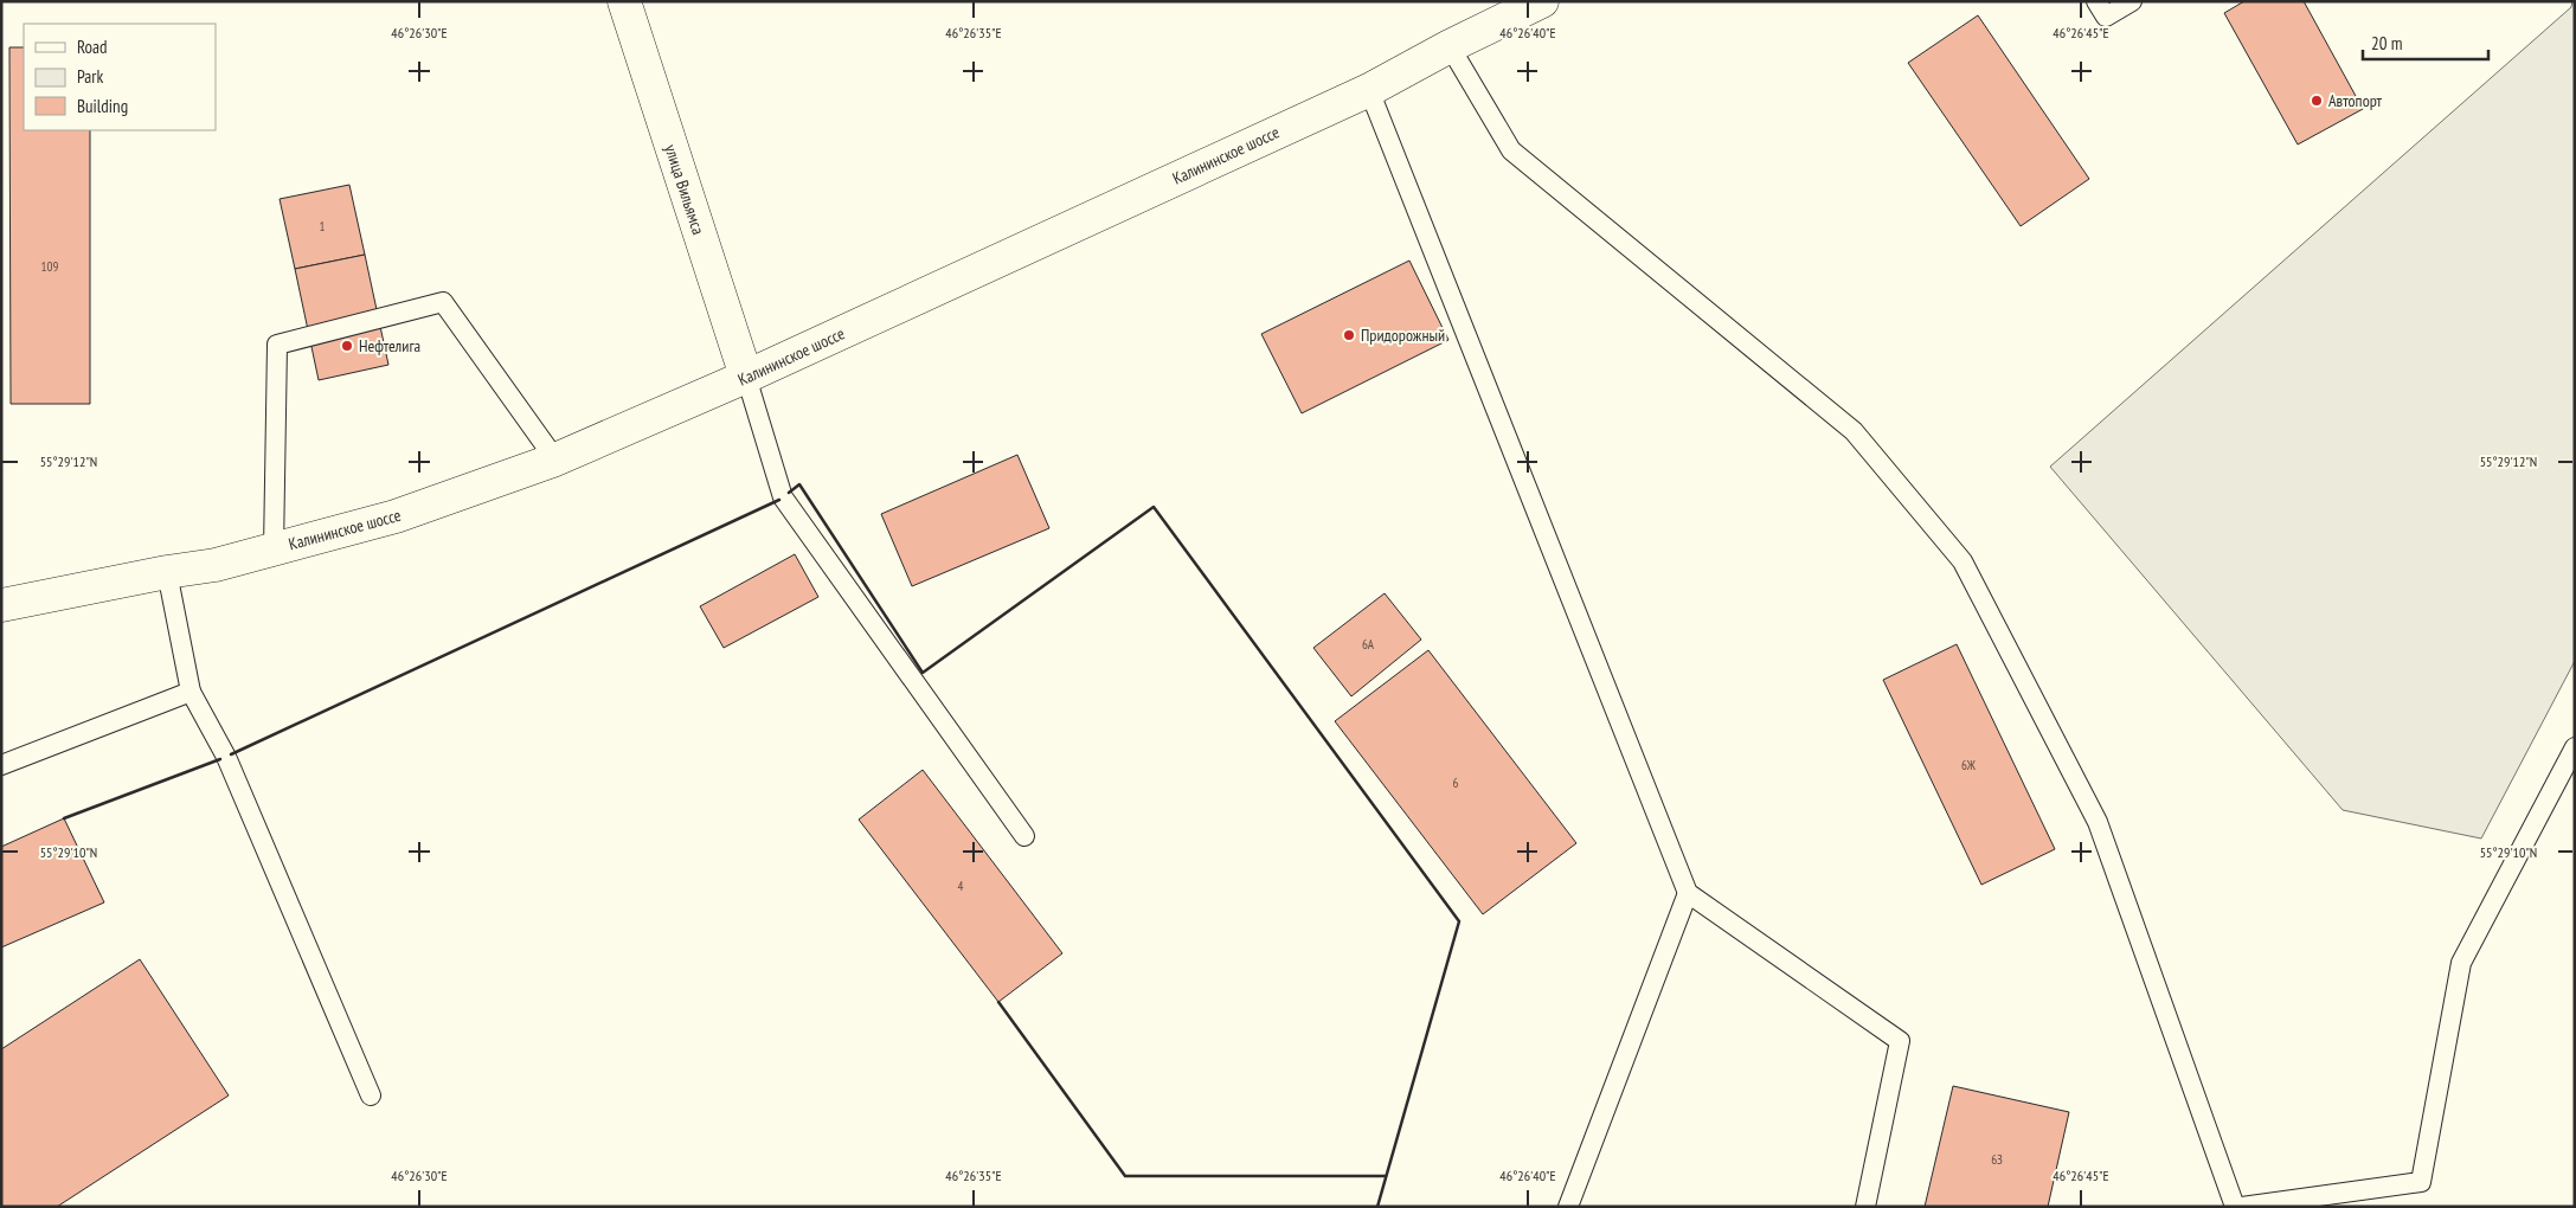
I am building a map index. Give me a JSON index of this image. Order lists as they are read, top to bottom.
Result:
{
  "streets": {
    "main road": ["Калининское шоссе", "улица Вильямса"]
  },
  "crossings": [
    ["Калининское шоссе", "улица Вильямса"]
  ],
  "places": ["Автопорт", "Придорожный", "Нефтелига"],
  "house_numbers": [
    "1",
    "109",
    "6А",
    "6Ж",
    "6",
    "4",
    "6З"
  ],
  "legend": ["Road", "Park", "Building"],
  "scale_bar": "20 m",
  "coordinates": [
    "46°26'30\"E",
    "46°26'35\"E",
    "46°26'40\"E",
    "46°26'45\"E",
    "55°29'12\"N",
    "55°29'10\"N"
  ]
}
